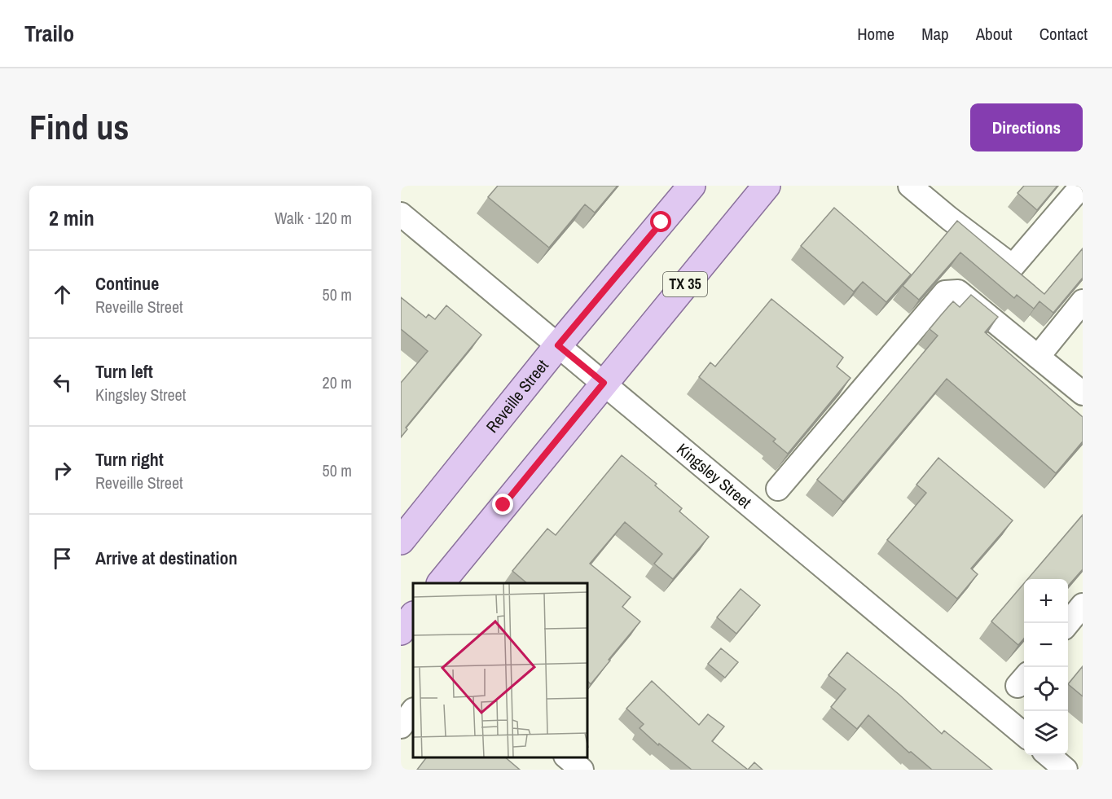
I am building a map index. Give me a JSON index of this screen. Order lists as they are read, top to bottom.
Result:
{
  "streets": {
    "main road": ["TX 35", "Reveille Street"],
    "street": ["Kingsley Street"]
  },
  "crossings": [
    ["TX 35", "Kingsley Street"],
    ["Reveille Street", "Kingsley Street"]
  ],
  "page": {
    "header": "Trailo",
    "nav": [
      "Home",
      "Map",
      "About",
      "Contact"
    ],
    "buttons": "Directions",
    "title": "Find us",
    "heading": ["2 min", "Walk · 120 m"],
    "list": [
      ["Continue", "Reveille Street", "50 m"],
      ["Turn left", "Kingsley Street", "20 m"],
      ["Turn right", "Reveille Street", "50 m"],
      "Arrive at destination"
    ],
    "map_buttons": ["+", "−"]
  }
}
